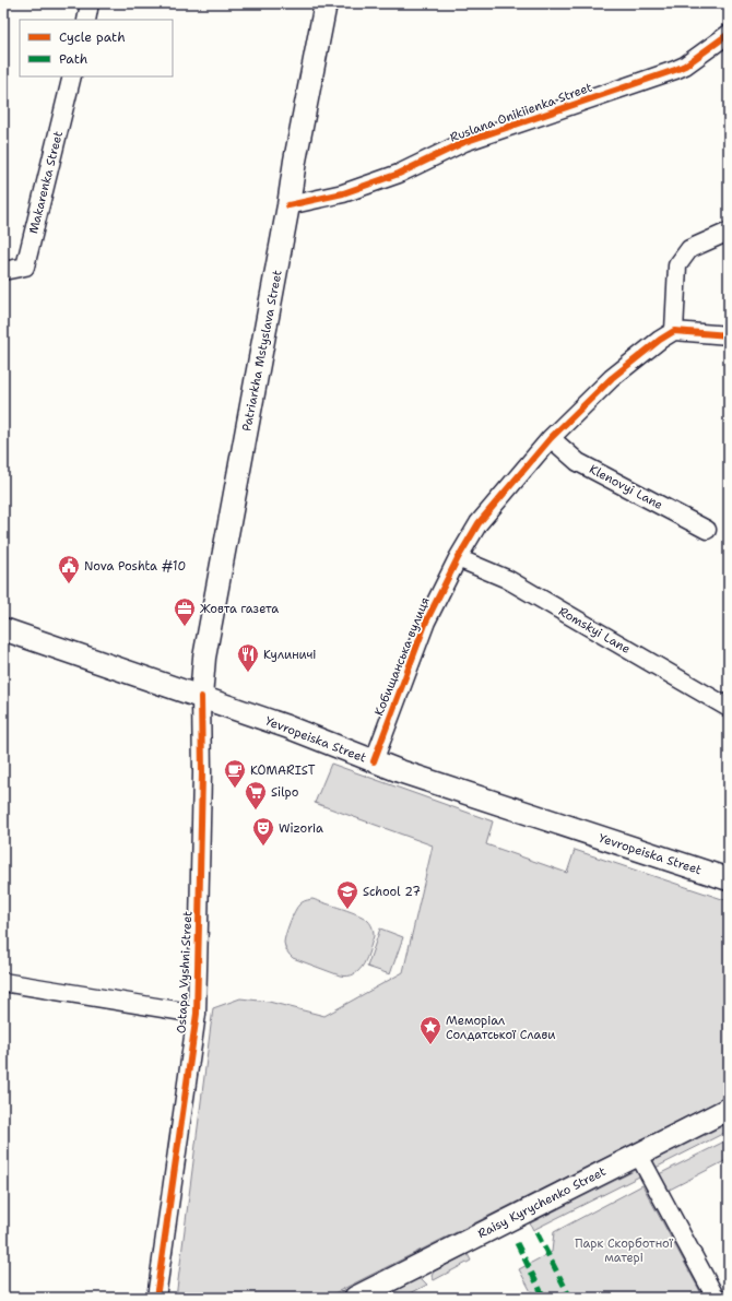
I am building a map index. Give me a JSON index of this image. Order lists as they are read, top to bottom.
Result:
{
  "streets": {
    "main road": ["Patriarkha Mstyslava Street", "Yevropeiska Street", "Raisy Kyrychenko Street"],
    "street": [
      "Ruslana Onikiienka Street",
      "Makarenka Street",
      "Klenovyi Lane",
      "Romskyi Lane",
      "Кобищанська вулиця",
      "Ostapa Vyshni Street"
    ]
  },
  "crossings": [
    ["Ruslana Onikiienka Street", "Patriarkha Mstyslava Street"],
    ["Patriarkha Mstyslava Street", "Yevropeiska Street"],
    ["Patriarkha Mstyslava Street", "Ostapa Vyshni Street"],
    ["Klenovyi Lane", "Кобищанська вулиця"],
    ["Romskyi Lane", "Кобищанська вулиця"],
    ["Кобищанська вулиця", "Yevropeiska Street"],
    ["Yevropeiska Street", "Ostapa Vyshni Street"]
  ],
  "parks": ["Парк Скорботної матері"],
  "places": {
    "public building": ["Nova Poshta #10"],
    "office": ["Жовта газета"],
    "restaurant": ["Кулиничі"],
    "cafe": ["KOMARIST"],
    "supermarket": ["Silpo"],
    "theatre": ["Wizoria"],
    "school or university": ["School 27"],
    "place": ["Меморіал Солдатської Слави"]
  },
  "legend": ["Cycle path", "Path"]
}
